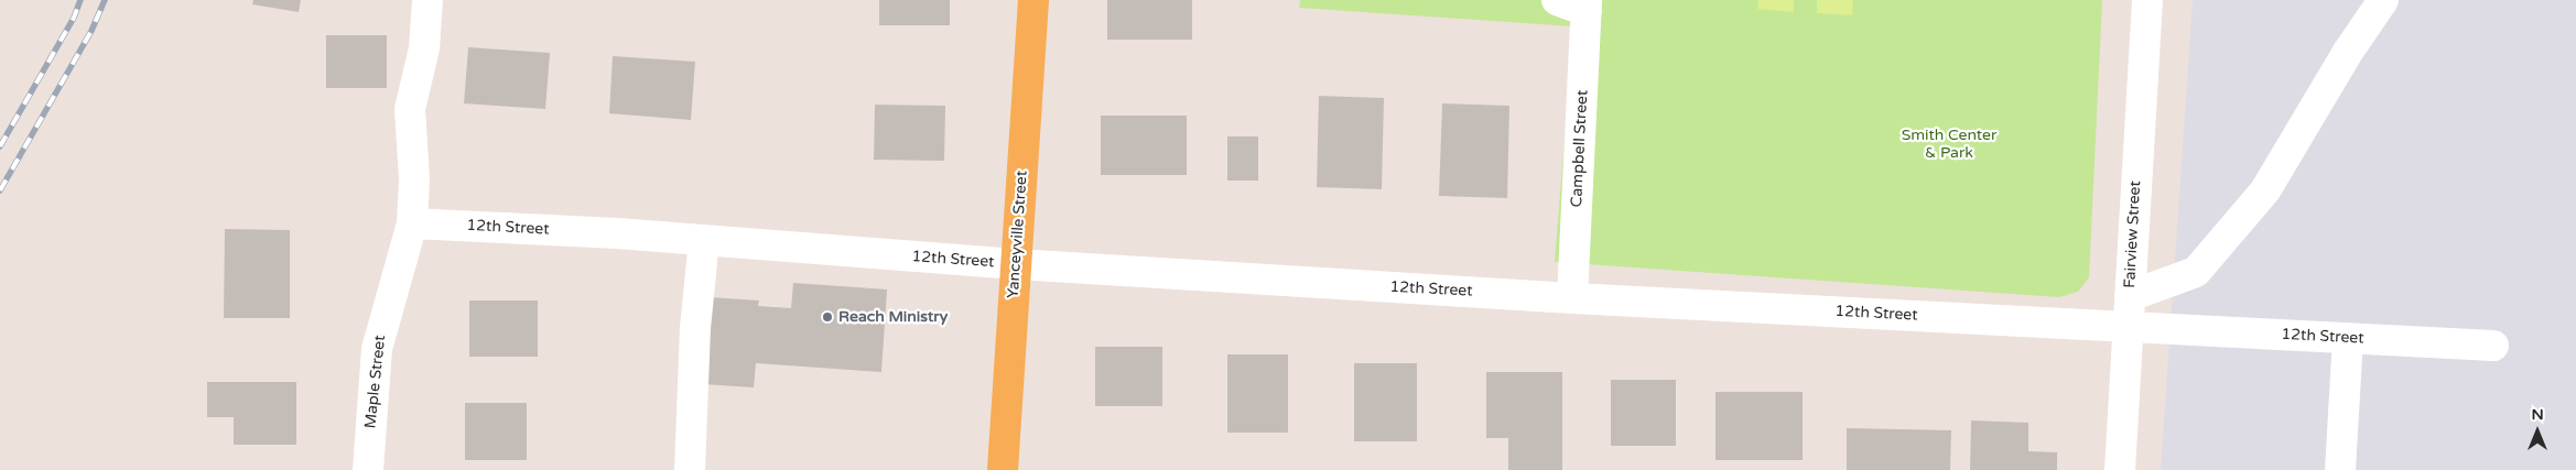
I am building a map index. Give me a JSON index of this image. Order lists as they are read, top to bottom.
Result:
{
  "streets": {
    "main road": ["Yanceyville Street"],
    "street": [
      "Campbell Street",
      "12th Street",
      "Fairview Street",
      "Maple Street"
    ]
  },
  "crossings": [
    ["Campbell Street", "12th Street"],
    ["12th Street", "Yanceyville Street"],
    ["12th Street", "Fairview Street"],
    ["12th Street", "Maple Street"]
  ],
  "parks": ["Smith Center & Park"],
  "places": ["Reach Ministry"],
  "north": "top"
}
